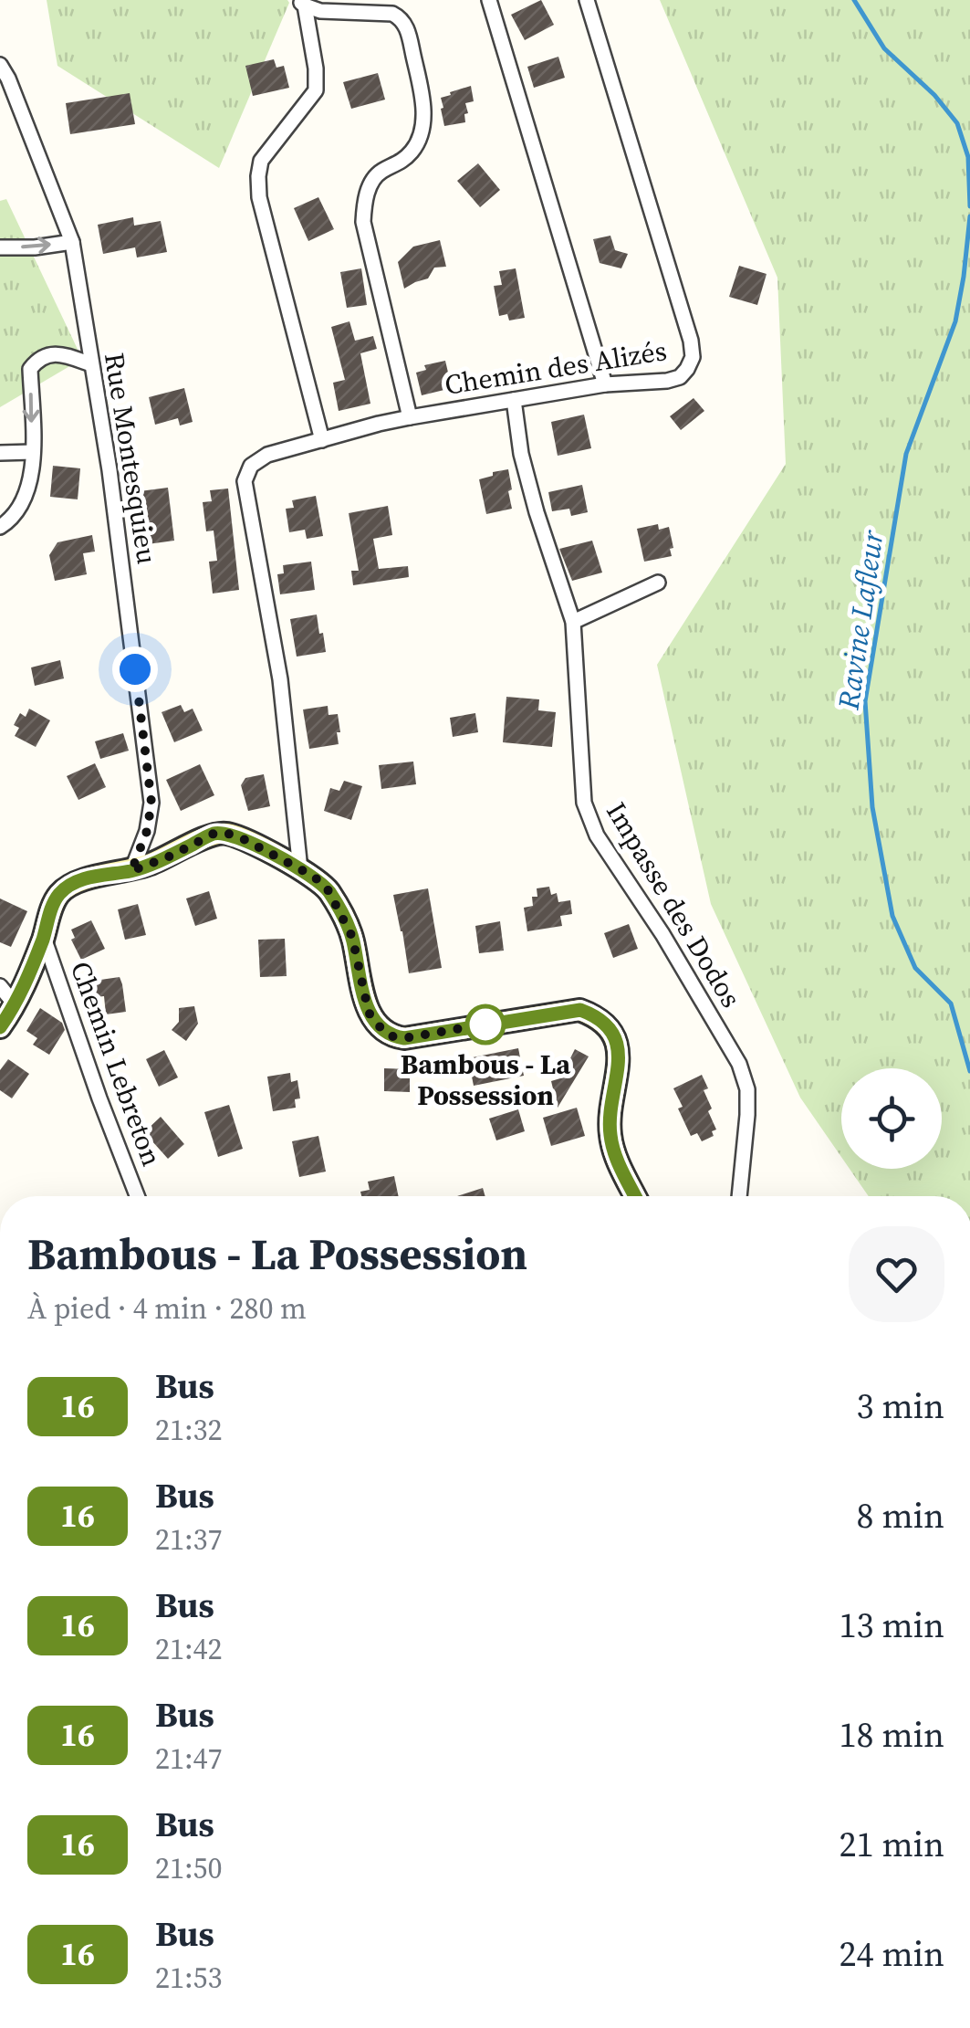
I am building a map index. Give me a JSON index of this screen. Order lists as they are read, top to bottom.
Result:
{
  "streets": {
    "street": [
      "Chemin des Alizés",
      "Rue Montesquieu",
      "Impasse des Dodos",
      "Chemin Lebreton"
    ]
  },
  "crossings": [
    ["Chemin des Alizés", "Impasse des Dodos"]
  ],
  "water": ["Ravine Lafleur"],
  "places": ["Bambous - La Possession"],
  "lines": ["bus line 16"],
  "page": {
    "heading": ["Bambous - La Possession", "À pied · 4 min · 280 m"],
    "list": [
      {
        "mark": "16",
        "name": "Bus",
        "note": "21:32",
        "value": "3 min"
      },
      {
        "mark": "16",
        "name": "Bus",
        "note": "21:37",
        "value": "8 min"
      },
      {
        "mark": "16",
        "name": "Bus",
        "note": "21:42",
        "value": "13 min"
      },
      {
        "mark": "16",
        "name": "Bus",
        "note": "21:47",
        "value": "18 min"
      },
      {
        "mark": "16",
        "name": "Bus",
        "note": "21:50",
        "value": "21 min"
      },
      {
        "mark": "16",
        "name": "Bus",
        "note": "21:53",
        "value": "24 min"
      }
    ]
  }
}
